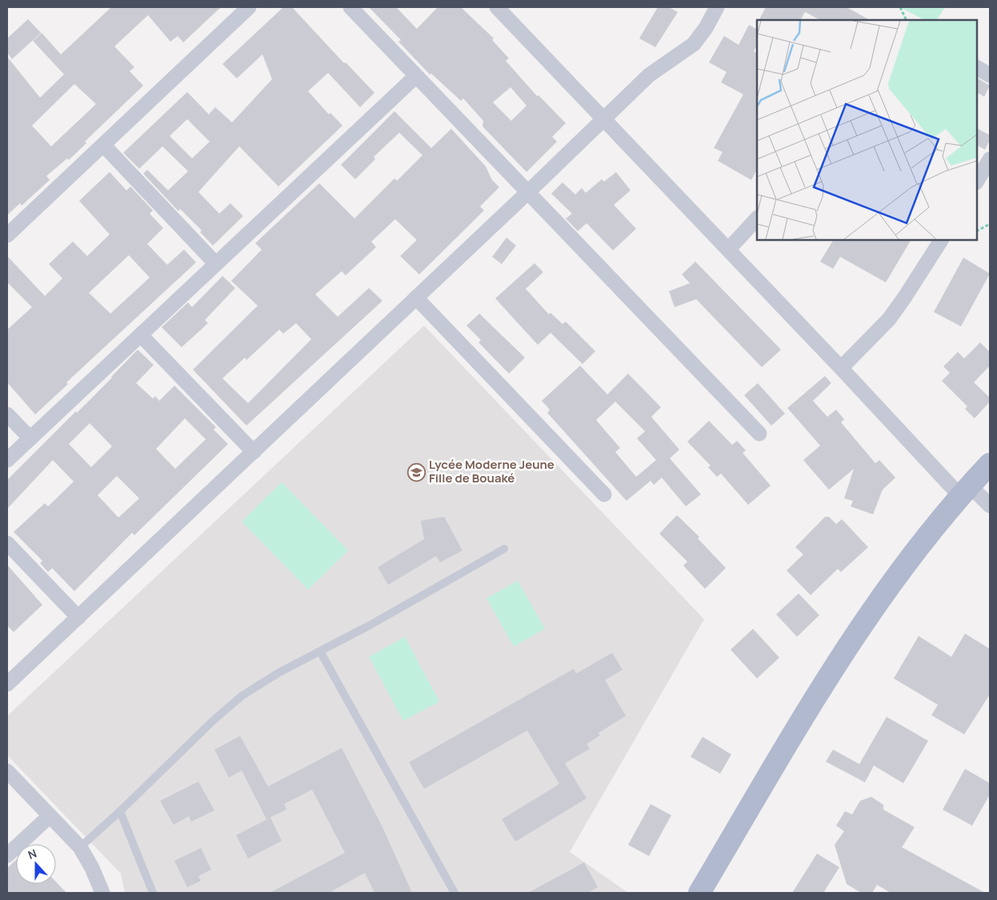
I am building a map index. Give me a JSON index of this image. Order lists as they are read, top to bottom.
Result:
{
  "places": {
    "school or university": ["Lycée Moderne Jeune Fille de Bouaké"]
  },
  "north": "top"
}
